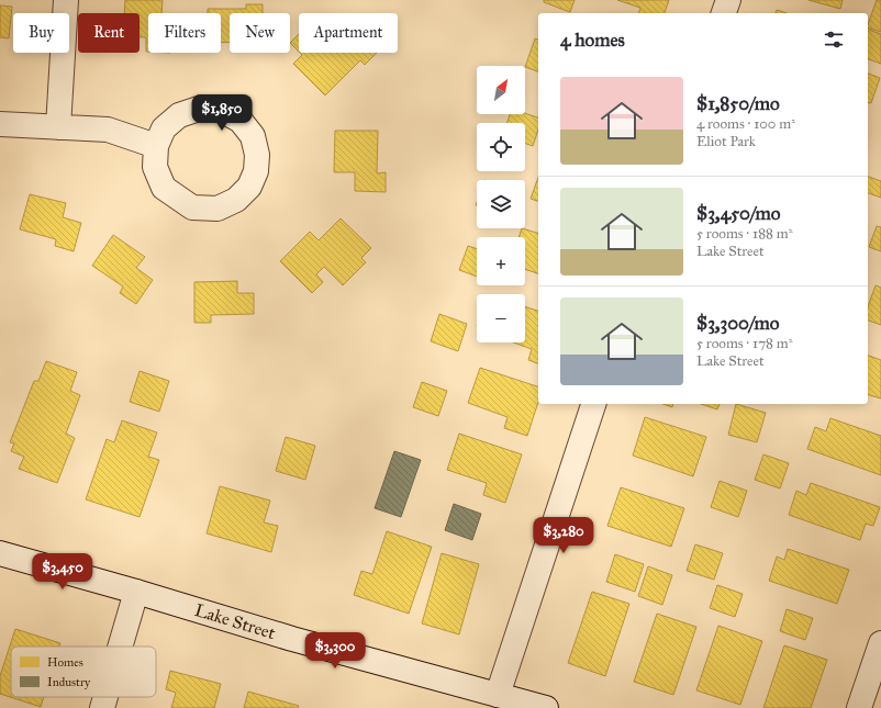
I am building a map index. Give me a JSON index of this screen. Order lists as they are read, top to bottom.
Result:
{
  "streets": {
    "street": ["Lake Street"]
  },
  "legend": ["Homes", "Industry"],
  "north": "top right",
  "page": {
    "chip": [
      "Buy",
      "Rent",
      "Filters",
      "New",
      "Apartment"
    ],
    "heading": "4 homes",
    "map_buttons": ["+", "−"],
    "list": [
      {
        "name": "$1,850/mo",
        "note": "4 rooms · 100 m² · Eliot Park"
      },
      {
        "name": "$3,450/mo",
        "note": "5 rooms · 188 m² · Lake Street"
      },
      {
        "name": "$3,300/mo",
        "note": "5 rooms · 178 m² · Lake Street"
      }
    ],
    "price": [
      "$1,850",
      "$3,280",
      "$3,450",
      "$3,300"
    ]
  }
}
